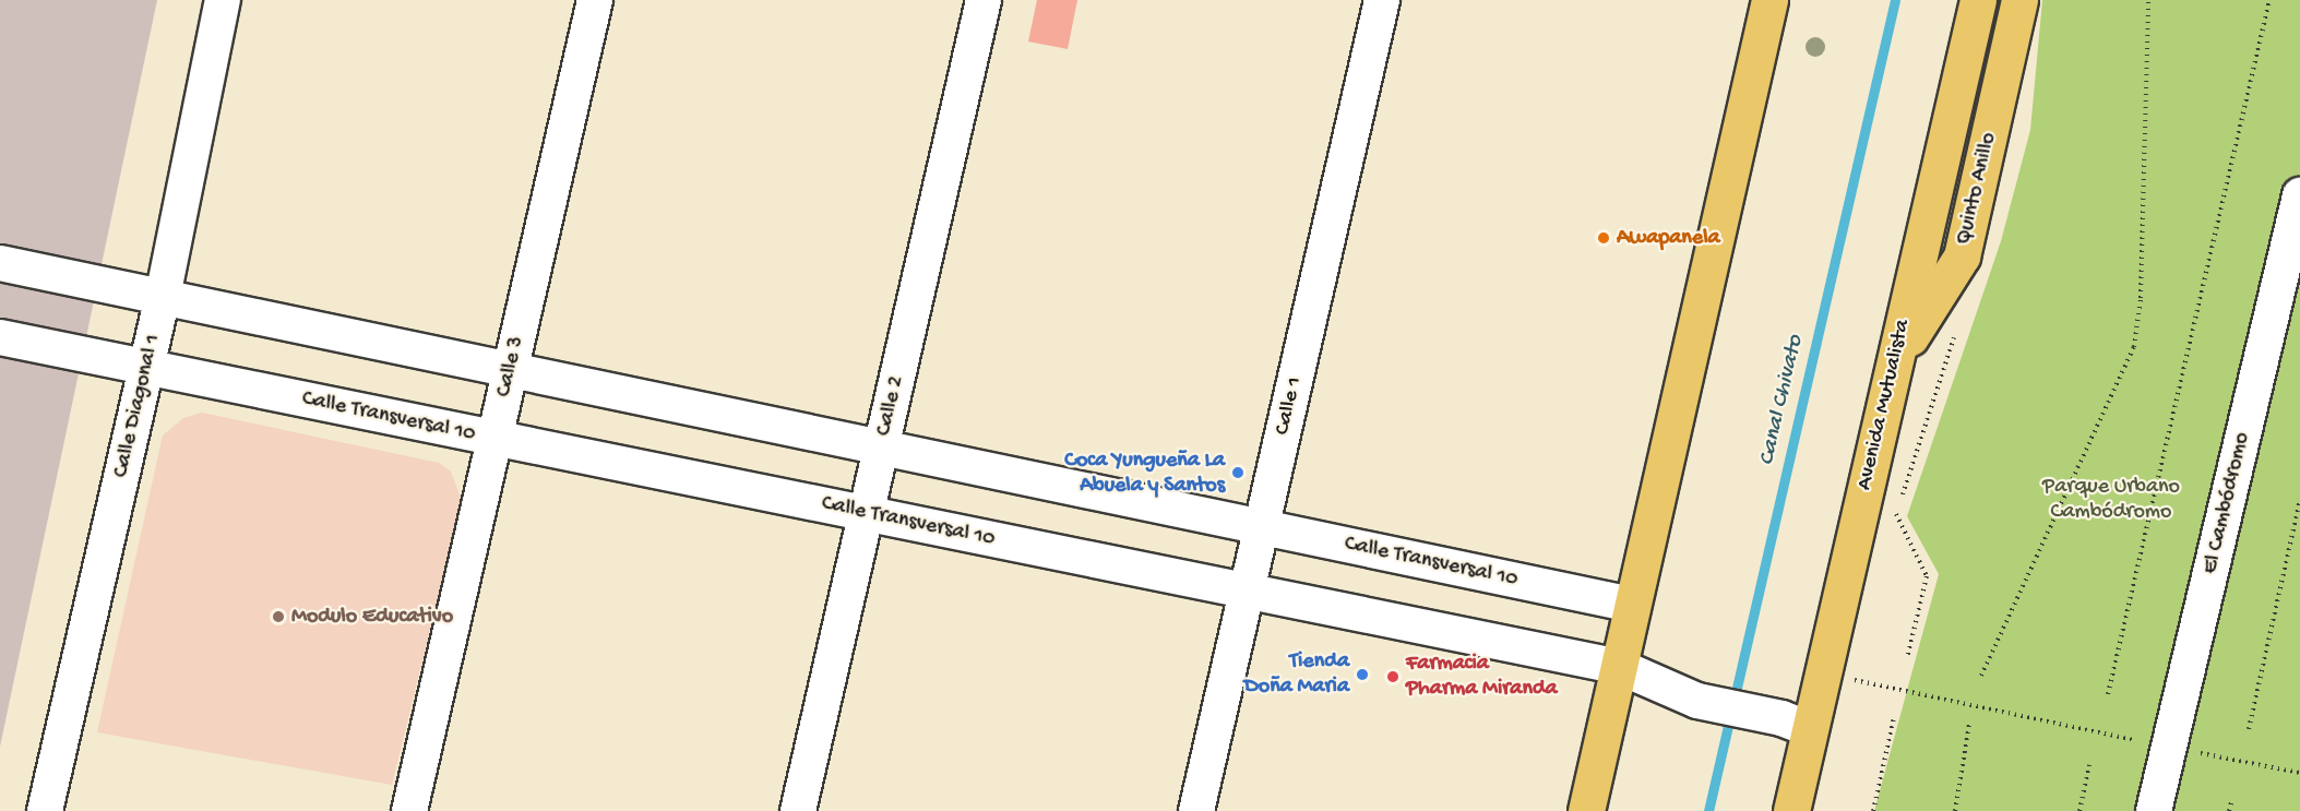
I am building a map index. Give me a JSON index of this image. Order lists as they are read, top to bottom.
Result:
{
  "streets": {
    "main road": ["Quinto Anillo", "Avenida Mutualista"],
    "street": [
      "Calle 3",
      "Calle Diagonal 1",
      "Calle 2",
      "Calle 1",
      "Calle Transversal 10",
      "El Cambódromo"
    ]
  },
  "crossings": [
    ["Quinto Anillo", "Avenida Mutualista"],
    ["Calle 3", "Calle Transversal 10"],
    ["Avenida Mutualista", "Calle Transversal 10"],
    ["Calle Diagonal 1", "Calle Transversal 10"],
    ["Calle 2", "Calle Transversal 10"],
    ["Calle 1", "Calle Transversal 10"]
  ],
  "water": ["Canal Chivato"],
  "parks": ["Parque Urbano Cambódromo"],
  "places": [
    "Awapanela",
    "Coca Yungueña La Abuela y Santos",
    "Modulo Educativo",
    "Tienda Doña Maria",
    "Farmacia Pharma Miranda"
  ]
}
